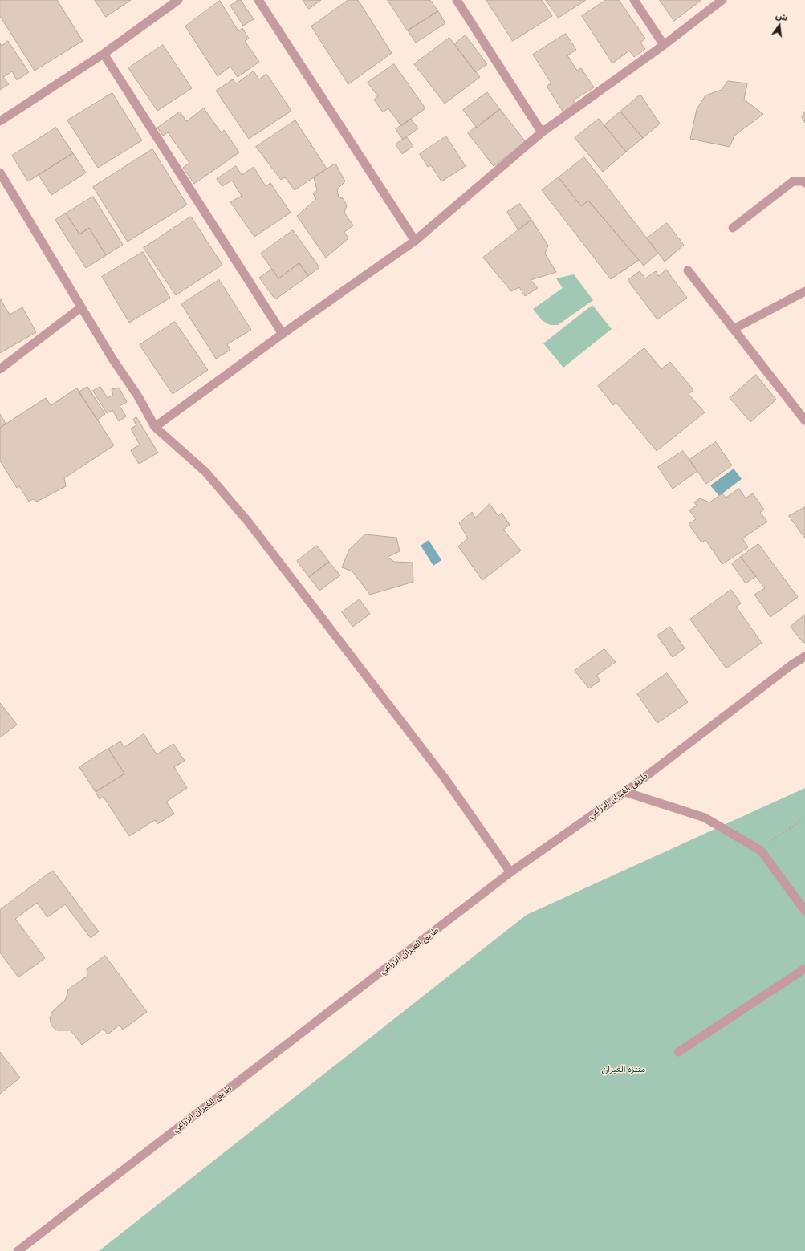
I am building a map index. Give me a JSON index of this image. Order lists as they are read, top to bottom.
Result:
{
  "streets": {
    "street": ["طريق الغيران الزراعي"]
  },
  "parks": ["منتزه الغيران"],
  "north": "top"
}
